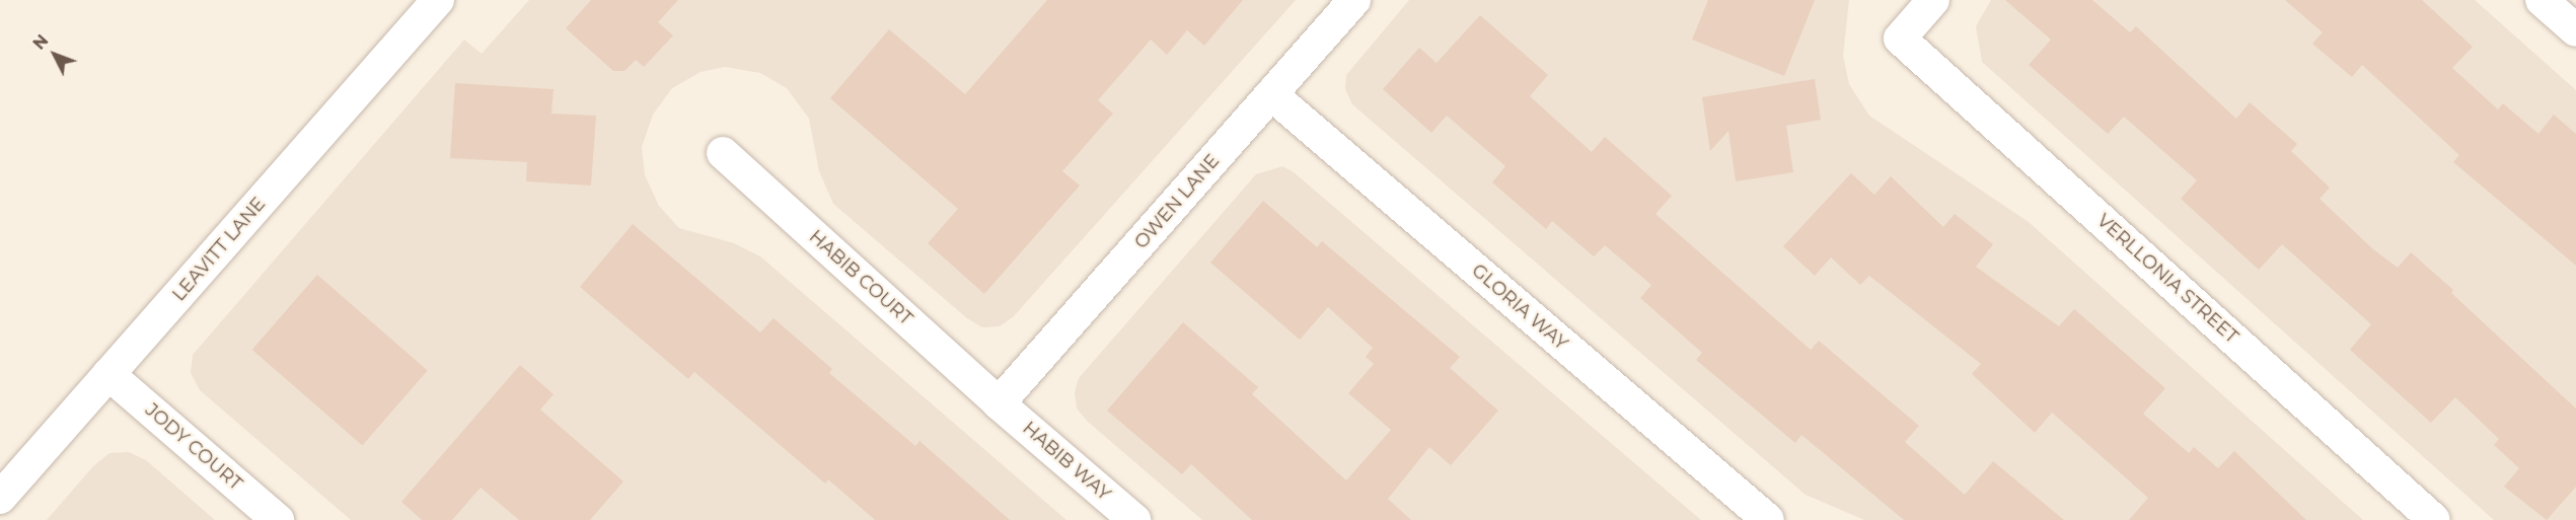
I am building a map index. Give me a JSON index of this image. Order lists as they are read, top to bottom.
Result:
{
  "streets": {
    "street": [
      "OWEN LANE",
      "LEAVITT LANE",
      "HABIB COURT",
      "VERLLONIA STREET",
      "GLORIA WAY",
      "JODY COURT",
      "HABIB WAY"
    ]
  },
  "crossings": [
    ["OWEN LANE", "HABIB COURT"],
    ["OWEN LANE", "GLORIA WAY"],
    ["OWEN LANE", "HABIB WAY"],
    ["LEAVITT LANE", "JODY COURT"],
    ["HABIB COURT", "HABIB WAY"]
  ],
  "north": "top left"
}
